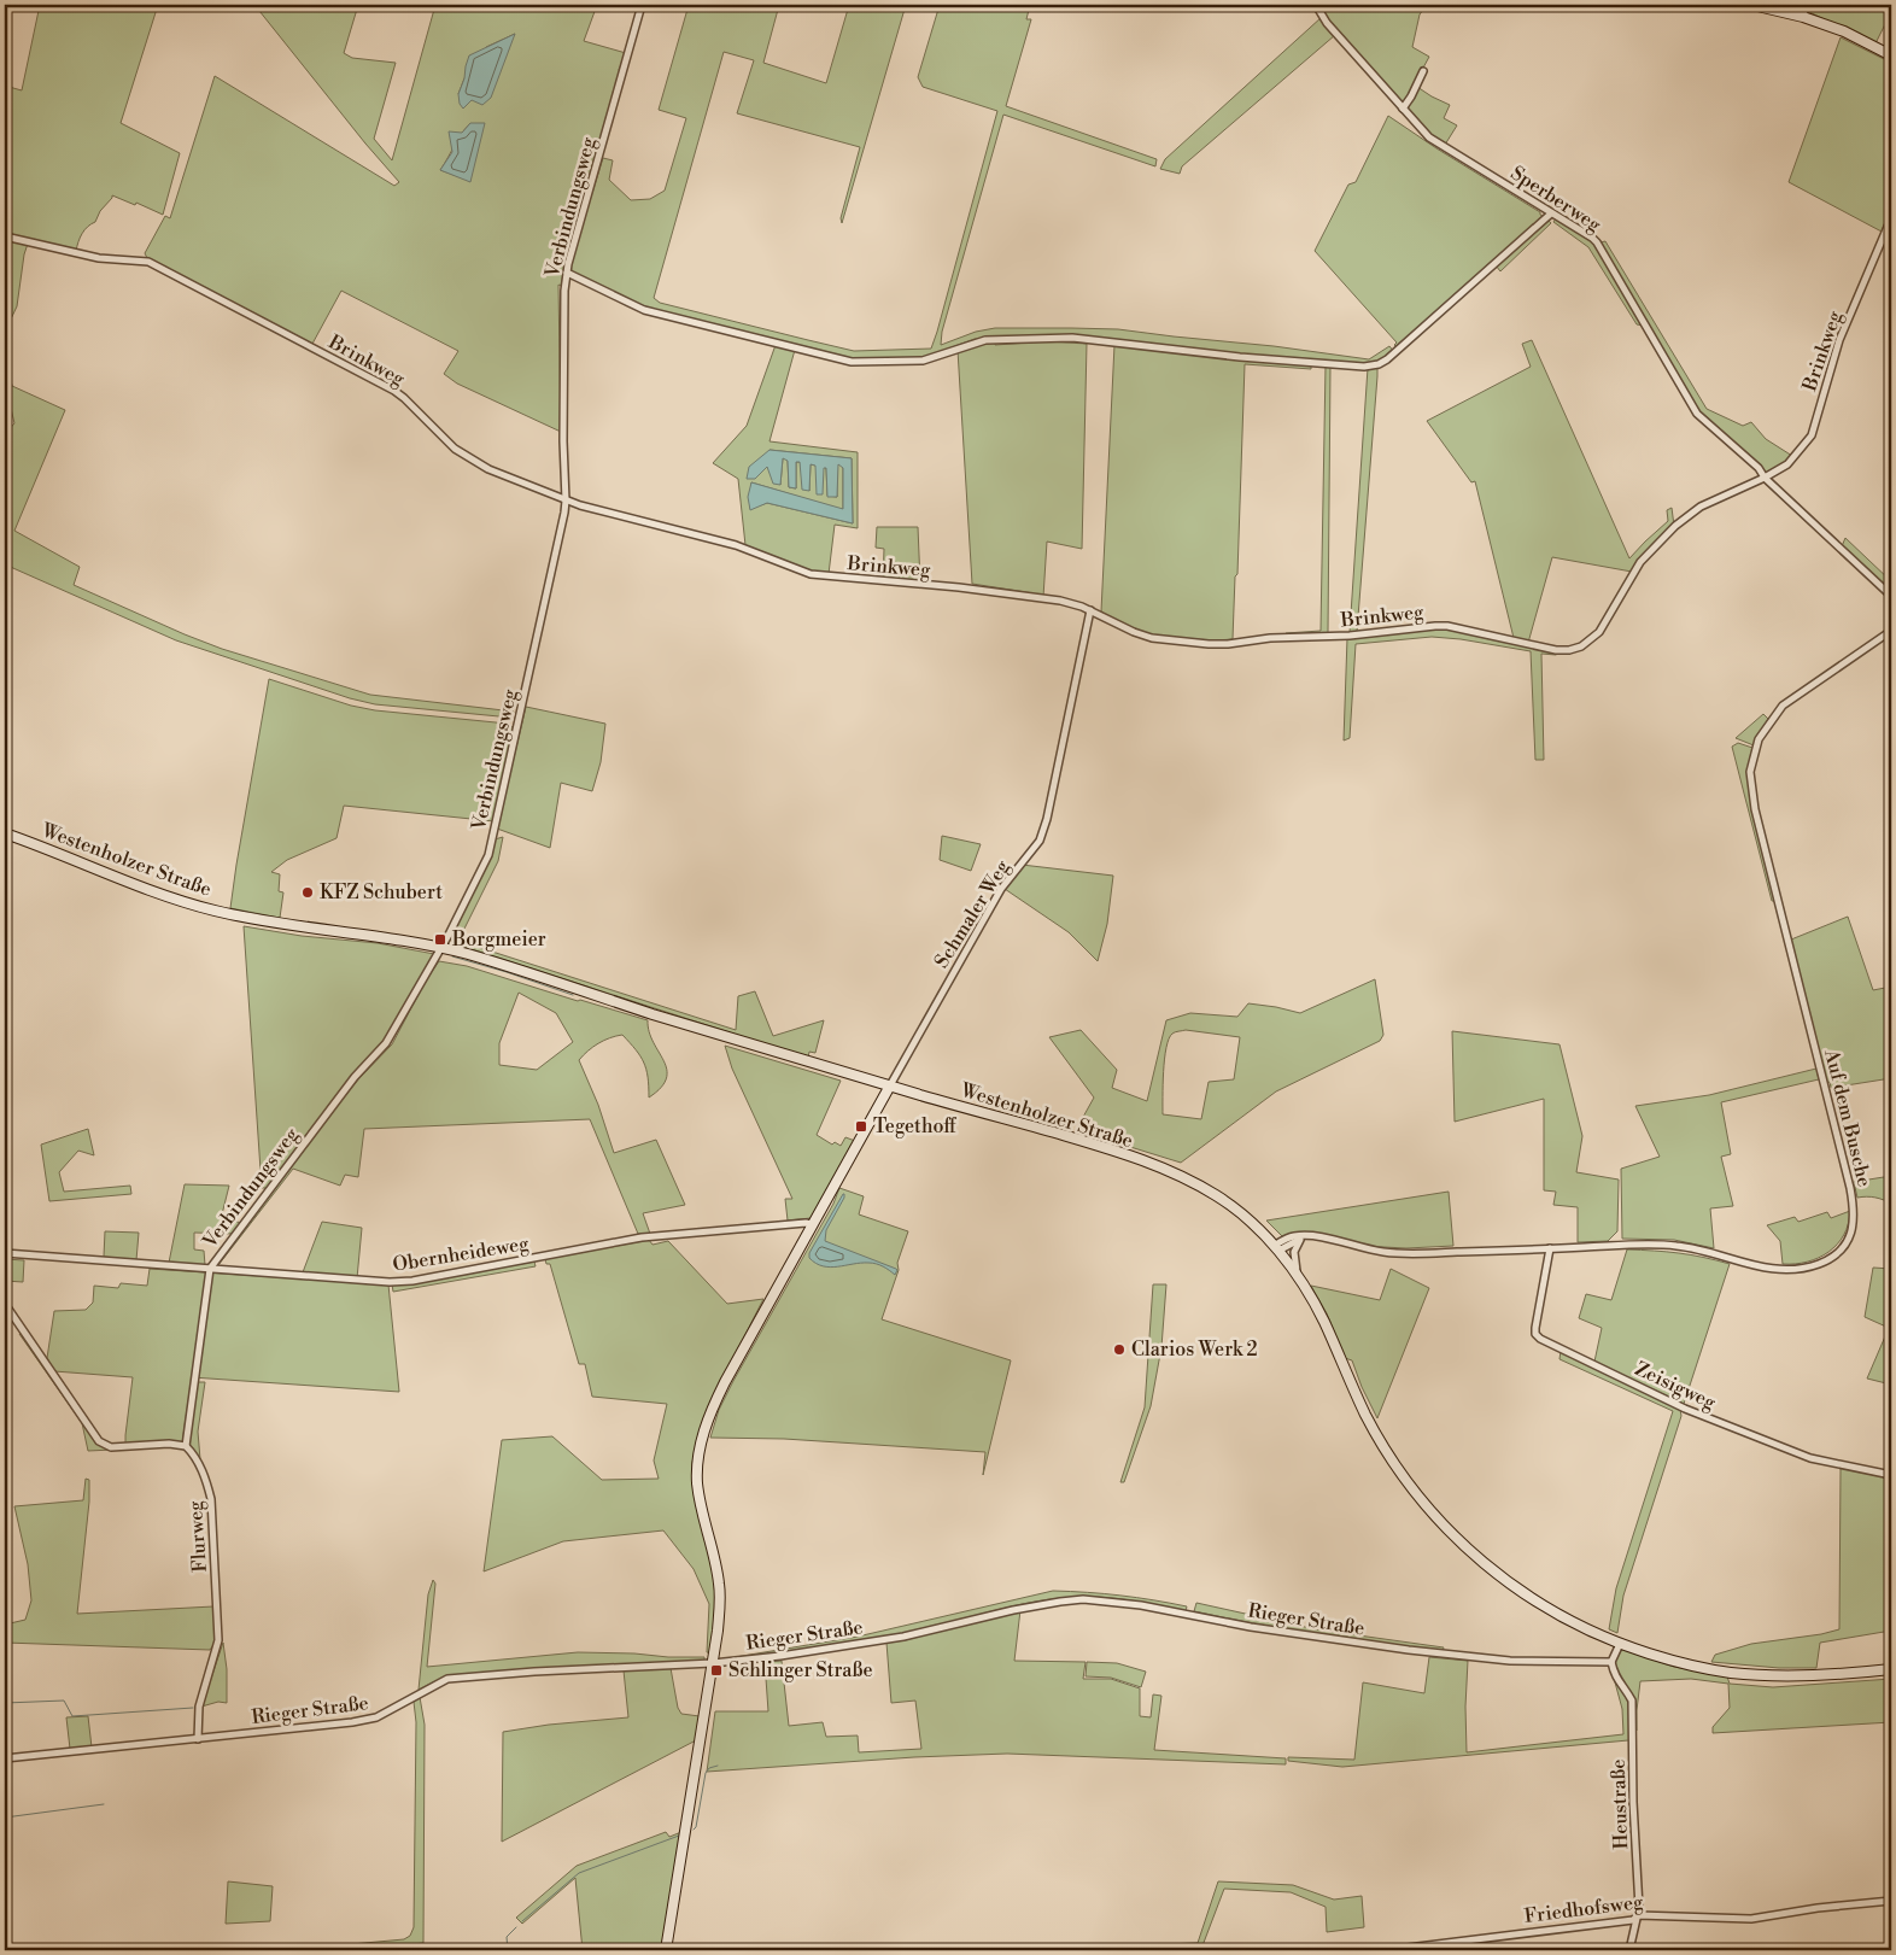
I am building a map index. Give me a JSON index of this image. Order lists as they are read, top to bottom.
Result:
{
  "streets": {
    "main road": ["Westenholzer Straße"],
    "street": [
      "Sperberweg",
      "Verbindungsweg",
      "Brinkweg",
      "Schmaler Weg",
      "Auf dem Busche",
      "Obernheideweg",
      "Zeisigweg",
      "Flurweg",
      "Rieger Straße",
      "Heustraße",
      "Friedhofsweg"
    ]
  },
  "crossings": [
    ["Sperberweg", "Brinkweg"],
    ["Verbindungsweg", "Brinkweg"],
    ["Verbindungsweg", "Westenholzer Straße"],
    ["Verbindungsweg", "Obernheideweg"],
    ["Verbindungsweg", "Flurweg"],
    ["Brinkweg", "Schmaler Weg"],
    ["Westenholzer Straße", "Schmaler Weg"],
    ["Auf dem Busche", "Zeisigweg"],
    ["Flurweg", "Rieger Straße"],
    ["Rieger Straße", "Heustraße"],
    ["Heustraße", "Friedhofsweg"]
  ],
  "places": {
    "other": ["KFZ Schubert", "Clarios Werk 2"],
    "transit": ["Borgmeier", "Tegethoff", "Schlinger Straße"]
  }
}
